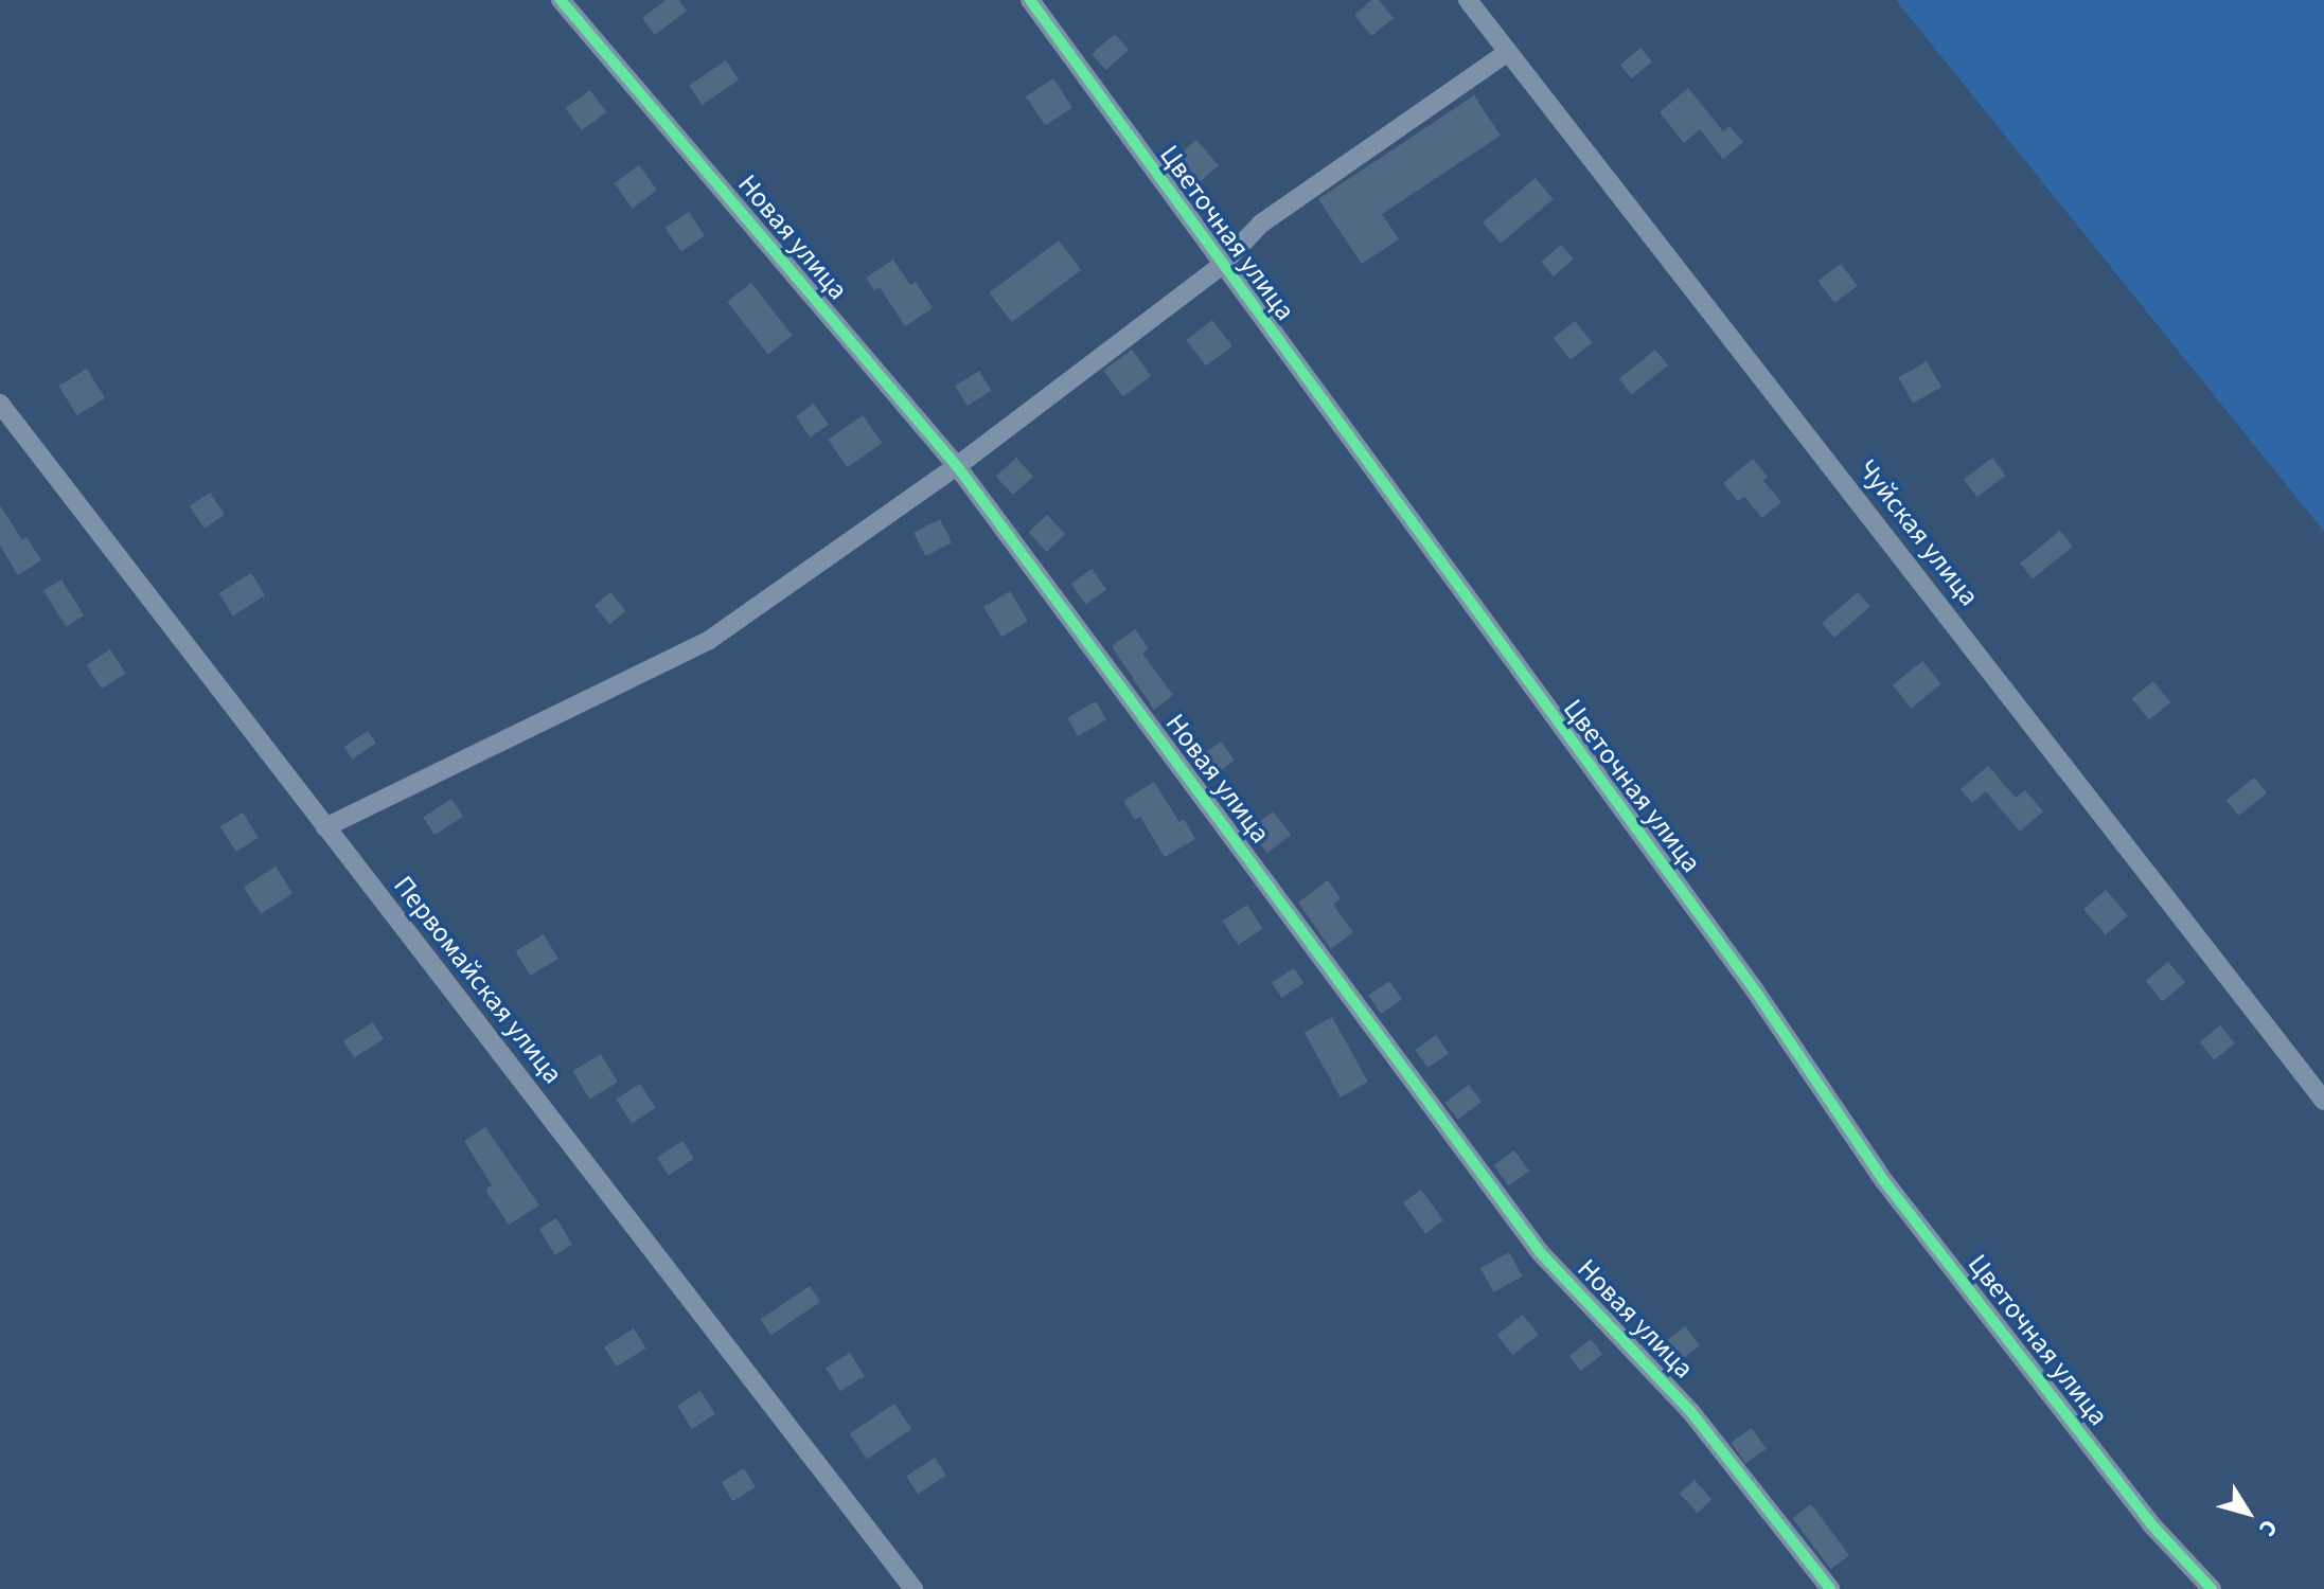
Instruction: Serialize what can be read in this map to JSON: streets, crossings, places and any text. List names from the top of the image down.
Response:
{
  "streets": {
    "street": [
      "Цветочная улица",
      "Новая улица",
      "Чуйская улица",
      "Первомайская улица"
    ]
  },
  "north": "bottom right"
}
